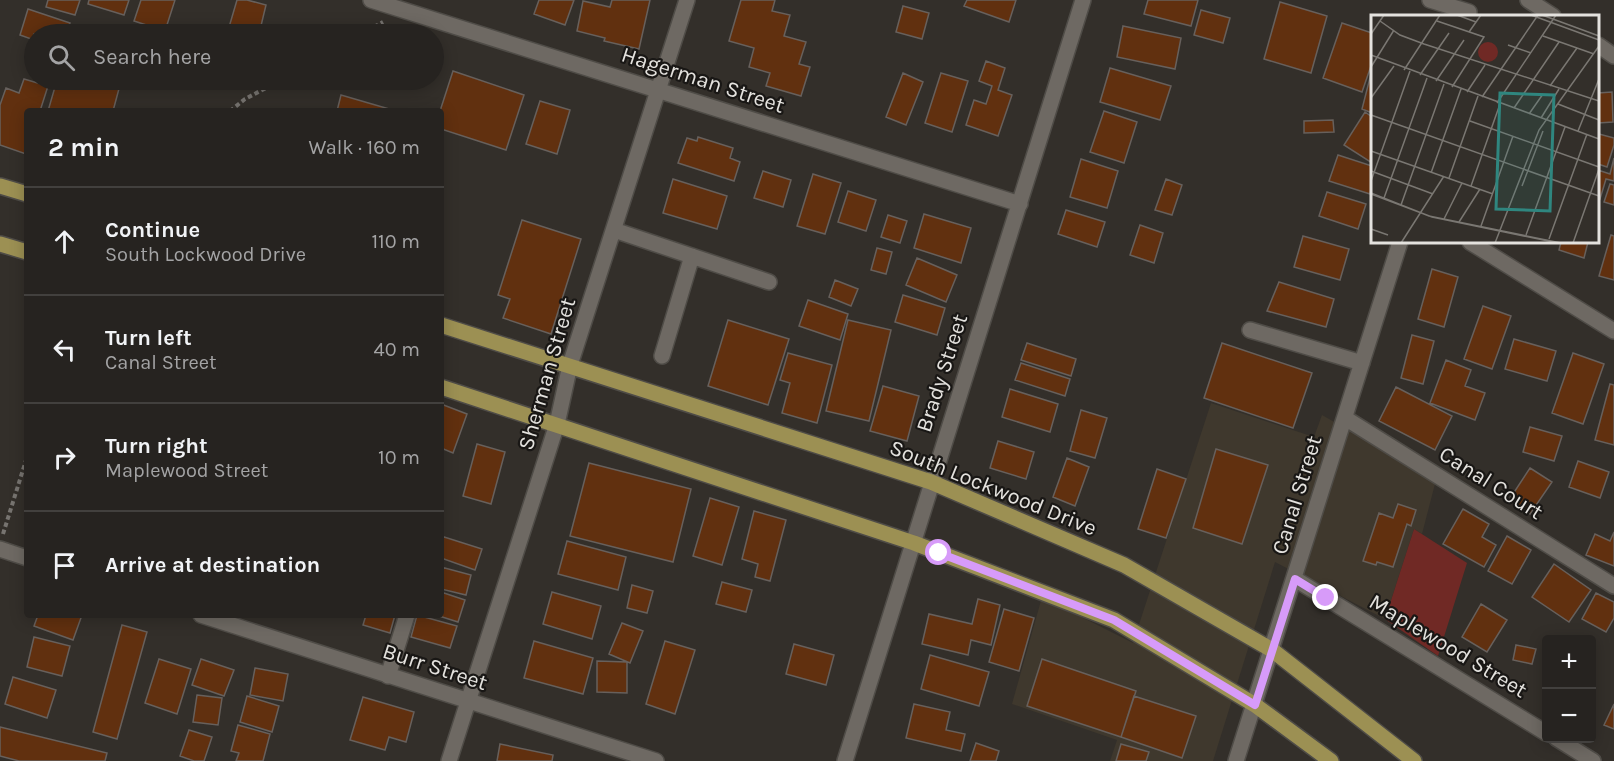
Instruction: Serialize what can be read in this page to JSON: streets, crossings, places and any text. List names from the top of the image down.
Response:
{
  "streets": {
    "main road": ["South Lockwood Drive"],
    "street": [
      "Hagerman Street",
      "Brady Street",
      "Sherman Street",
      "Canal Court",
      "Canal Street",
      "Maplewood Street",
      "Burr Street"
    ]
  },
  "crossings": [
    ["Hagerman Street", "Brady Street"],
    ["Hagerman Street", "Sherman Street"],
    ["Brady Street", "South Lockwood Drive"],
    ["Sherman Street", "South Lockwood Drive"],
    ["Sherman Street", "Burr Street"],
    ["Canal Court", "Canal Street"],
    ["South Lockwood Drive", "Canal Street"],
    ["Canal Street", "Maplewood Street"]
  ],
  "page": {
    "search": "Search here",
    "heading": ["2 min", "Walk · 160 m"],
    "list": [
      ["Continue", "South Lockwood Drive", "110 m"],
      ["Turn left", "Canal Street", "40 m"],
      ["Turn right", "Maplewood Street", "10 m"],
      "Arrive at destination"
    ],
    "map_buttons": ["+", "−"]
  }
}
